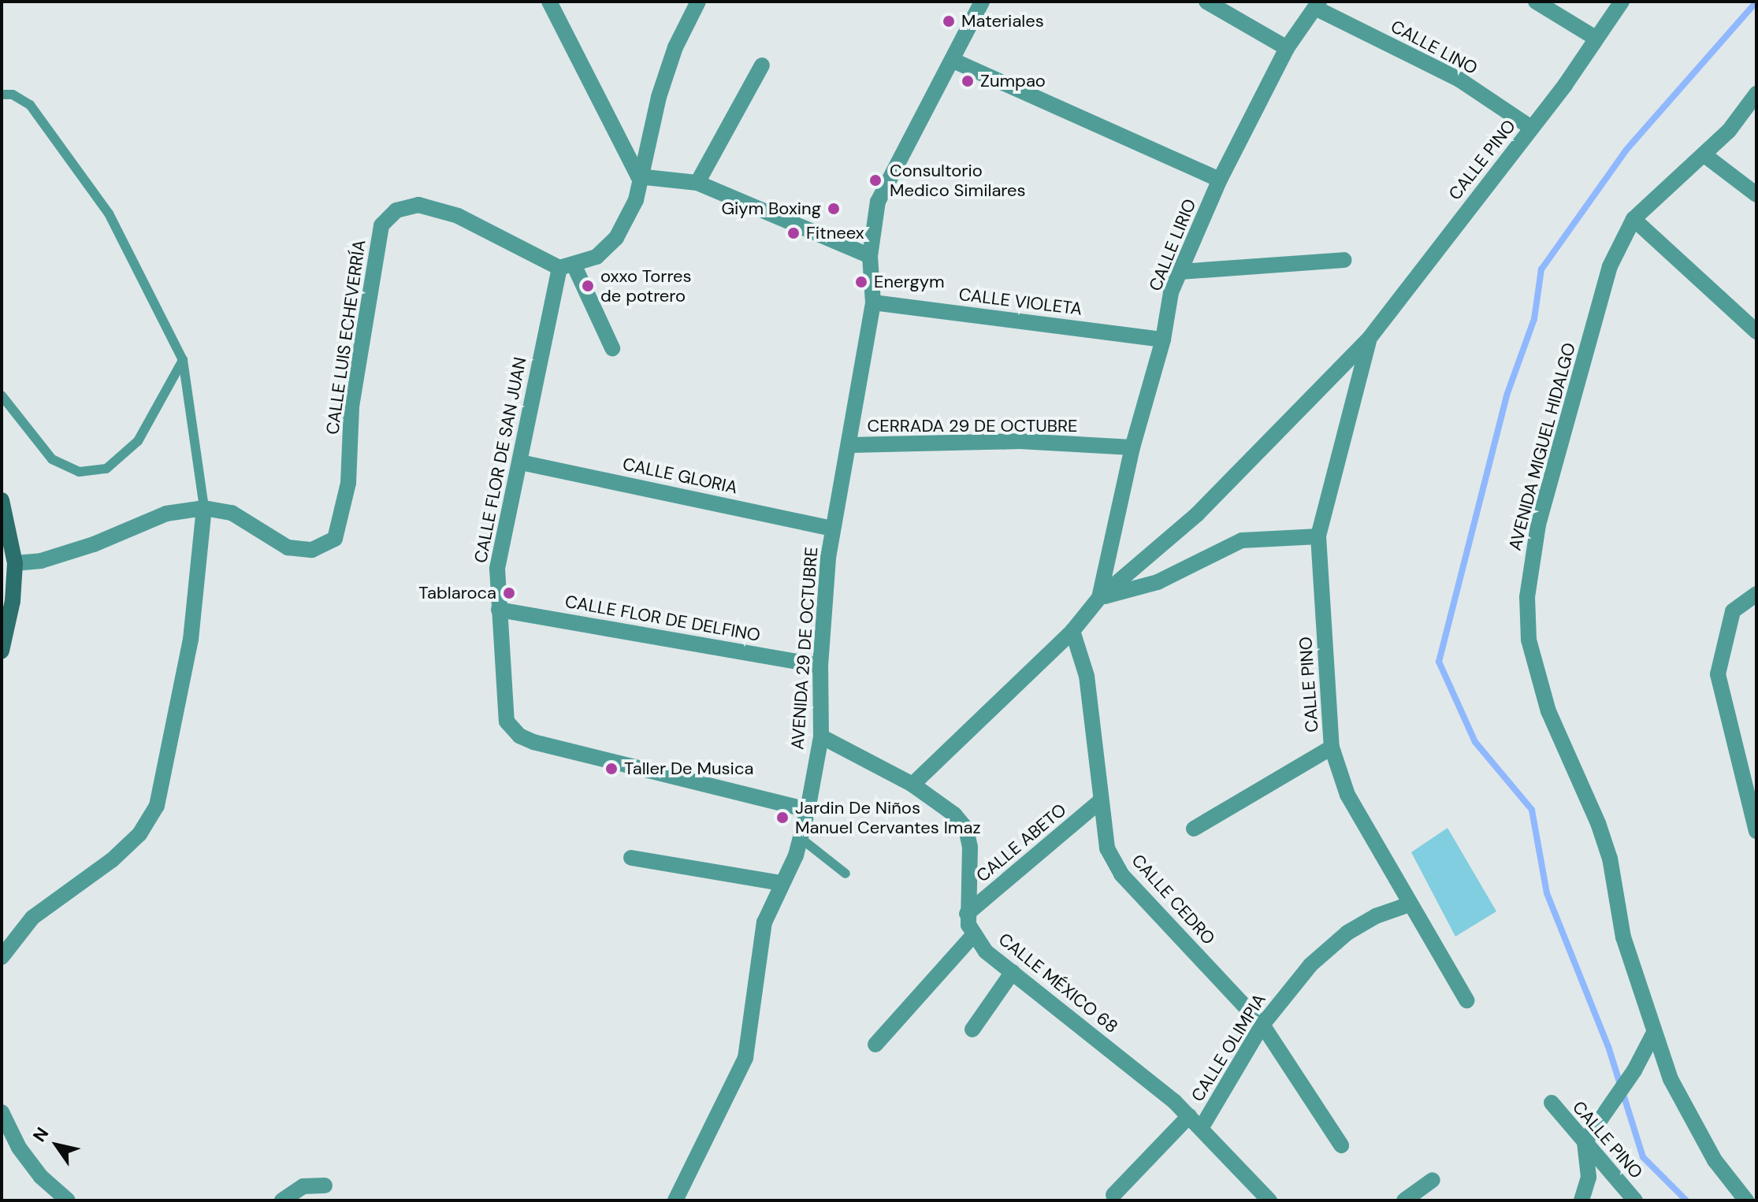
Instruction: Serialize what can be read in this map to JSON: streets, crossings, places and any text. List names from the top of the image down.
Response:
{
  "streets": {
    "street": [
      "CALLE LINO",
      "CALLE PINO",
      "CALLE LIRIO",
      "CALLE VIOLETA",
      "CALLE LUIS ECHEVERRÍA",
      "CERRADA 29 DE OCTUBRE",
      "AVENIDA MIGUEL HIDALGO",
      "CALLE FLOR DE SAN JUAN",
      "CALLE GLORIA",
      "CALLE FLOR DE DELFINO",
      "AVENIDA 29 DE OCTUBRE",
      "CALLE ABETO",
      "CALLE CEDRO",
      "CALLE MÉXICO 68",
      "CALLE OLIMPIA"
    ]
  },
  "crossings": [
    ["CALLE LINO", "CALLE PINO"],
    ["CALLE LINO", "CALLE LIRIO"],
    ["CALLE PINO", "CALLE LIRIO"],
    ["CALLE PINO", "CALLE CEDRO"],
    ["CALLE PINO", "CALLE MÉXICO 68"],
    ["CALLE PINO", "CALLE OLIMPIA"],
    ["CALLE LIRIO", "CALLE VIOLETA"],
    ["CALLE LIRIO", "CERRADA 29 DE OCTUBRE"],
    ["CALLE VIOLETA", "AVENIDA 29 DE OCTUBRE"],
    ["CALLE LUIS ECHEVERRÍA", "CALLE FLOR DE SAN JUAN"],
    ["CERRADA 29 DE OCTUBRE", "AVENIDA 29 DE OCTUBRE"],
    ["CALLE FLOR DE SAN JUAN", "CALLE GLORIA"],
    ["CALLE FLOR DE SAN JUAN", "CALLE FLOR DE DELFINO"],
    ["CALLE FLOR DE SAN JUAN", "AVENIDA 29 DE OCTUBRE"],
    ["CALLE GLORIA", "AVENIDA 29 DE OCTUBRE"],
    ["CALLE FLOR DE DELFINO", "AVENIDA 29 DE OCTUBRE"],
    ["AVENIDA 29 DE OCTUBRE", "CALLE MÉXICO 68"],
    ["CALLE ABETO", "CALLE CEDRO"],
    ["CALLE ABETO", "CALLE MÉXICO 68"],
    ["CALLE CEDRO", "CALLE OLIMPIA"],
    ["CALLE MÉXICO 68", "CALLE OLIMPIA"]
  ],
  "places": [
    "Materiales",
    "Zumpao",
    "Consultorio Medico Similares",
    "Giym Boxing",
    "Fitneex",
    "Energym",
    "oxxo Torres de potrero",
    "Tablaroca",
    "Taller De Musica",
    "Jardin De Niños Manuel Cervantes Imaz"
  ],
  "north": "top left"
}
